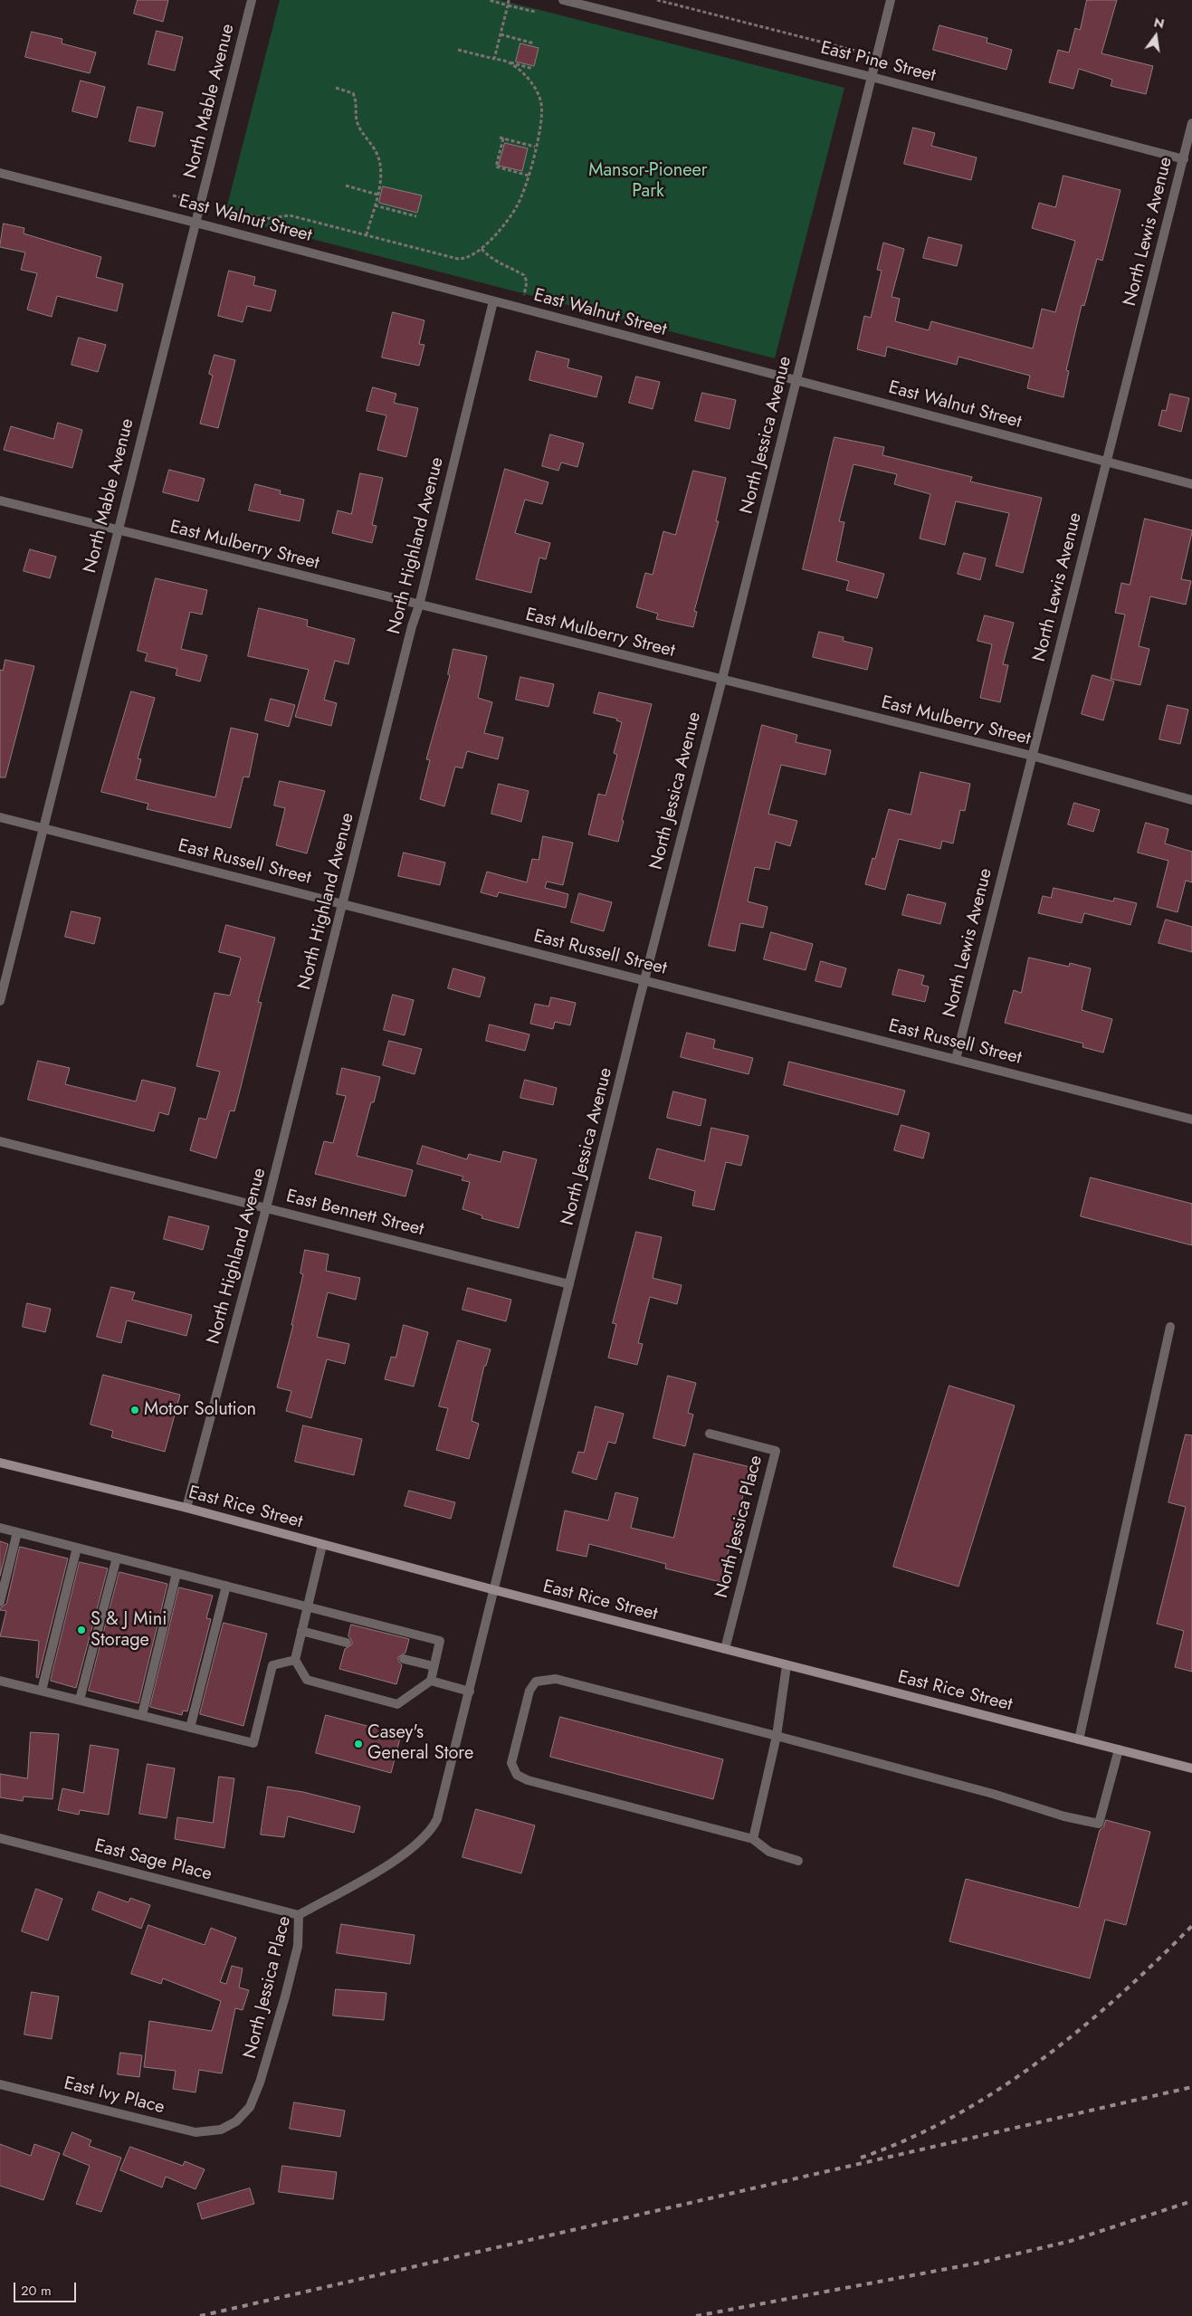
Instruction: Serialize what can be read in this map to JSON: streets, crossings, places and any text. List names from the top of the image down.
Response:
{
  "streets": {
    "main road": ["East Rice Street"],
    "street": [
      "East Pine Street",
      "North Mable Avenue",
      "East Walnut Street",
      "North Lewis Avenue",
      "North Jessica Avenue",
      "East Mulberry Street",
      "North Highland Avenue",
      "East Russell Street",
      "East Bennett Street",
      "North Jessica Place",
      "East Sage Place",
      "East Ivy Place"
    ]
  },
  "crossings": [
    ["East Pine Street", "North Lewis Avenue"],
    ["East Pine Street", "North Jessica Avenue"],
    ["North Mable Avenue", "East Walnut Street"],
    ["North Mable Avenue", "East Mulberry Street"],
    ["North Mable Avenue", "East Russell Street"],
    ["East Walnut Street", "North Lewis Avenue"],
    ["East Walnut Street", "North Jessica Avenue"],
    ["East Walnut Street", "North Highland Avenue"],
    ["North Lewis Avenue", "East Mulberry Street"],
    ["North Lewis Avenue", "East Russell Street"],
    ["North Jessica Avenue", "East Mulberry Street"],
    ["North Jessica Avenue", "East Russell Street"],
    ["North Jessica Avenue", "East Bennett Street"],
    ["North Jessica Avenue", "East Rice Street"],
    ["North Jessica Avenue", "North Jessica Place"],
    ["East Mulberry Street", "North Highland Avenue"],
    ["North Highland Avenue", "East Russell Street"],
    ["North Highland Avenue", "East Bennett Street"],
    ["North Highland Avenue", "East Rice Street"],
    ["East Rice Street", "North Jessica Place"],
    ["North Jessica Place", "East Sage Place"],
    ["North Jessica Place", "East Ivy Place"]
  ],
  "parks": ["Mansor-Pioneer Park"],
  "places": ["Motor Solution", "S & J Mini Storage", "Casey's General Store"],
  "scale_bar": "20 m",
  "north": "top"
}
